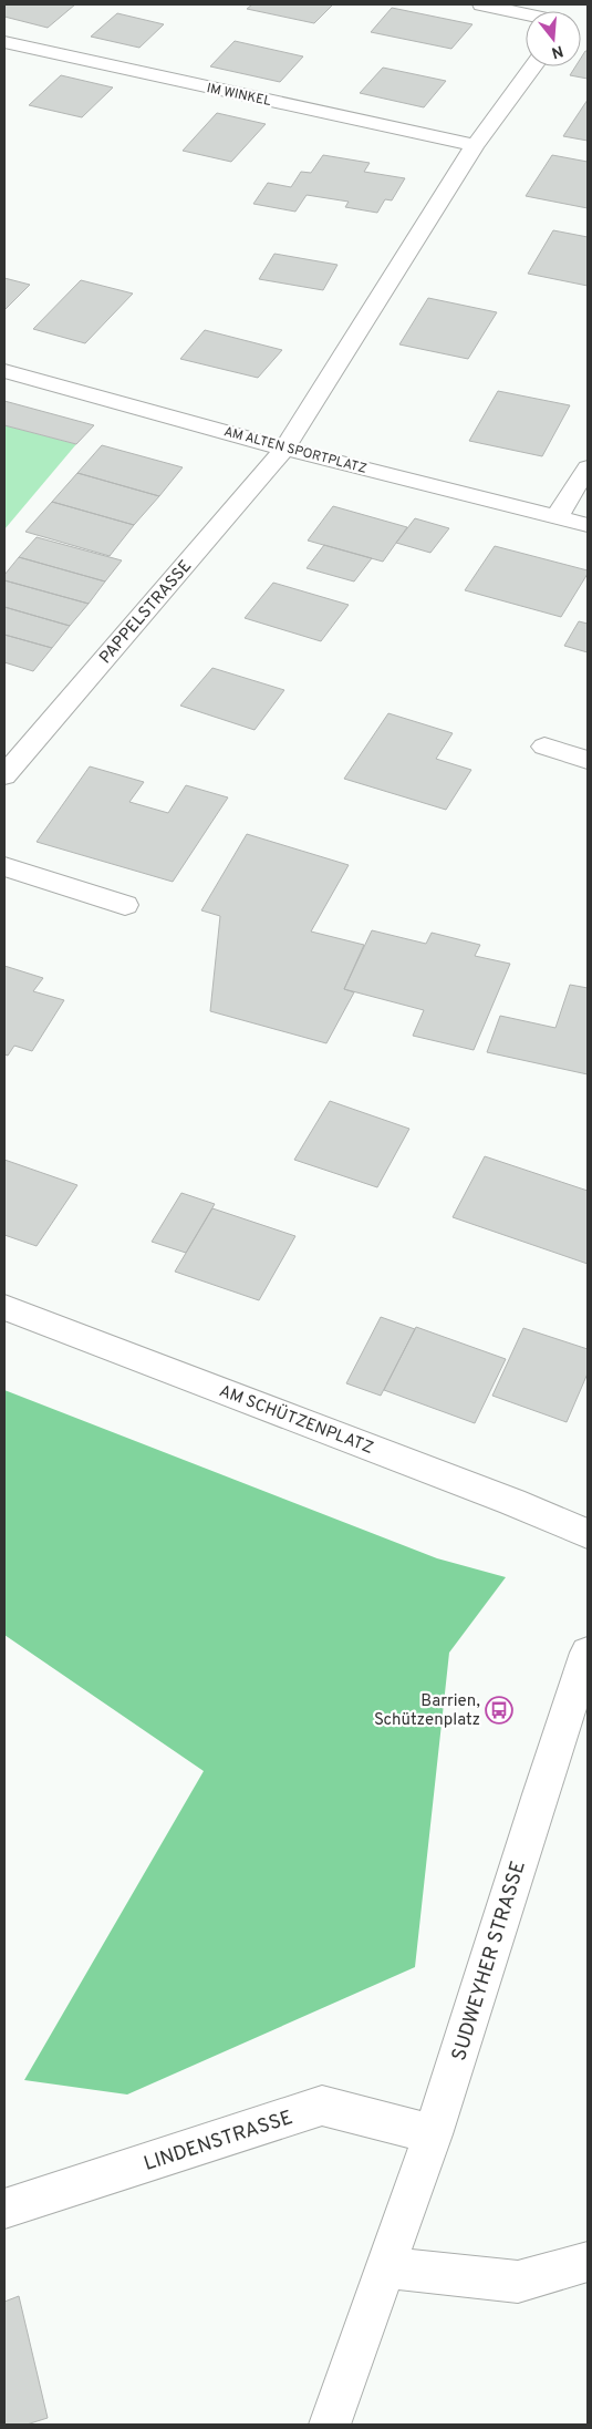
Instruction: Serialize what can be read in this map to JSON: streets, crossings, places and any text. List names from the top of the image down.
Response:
{
  "streets": {
    "street": [
      "IM WINKEL",
      "AM ALTEN SPORTPLATZ",
      "PAPPELSTRASSE",
      "AM SCHÜTZENPLATZ",
      "SUDWEYHER STRASSE",
      "LINDENSTRASSE"
    ]
  },
  "crossings": [
    ["AM ALTEN SPORTPLATZ", "PAPPELSTRASSE"],
    ["SUDWEYHER STRASSE", "LINDENSTRASSE"]
  ],
  "places": {
    "bus stop": ["Barrien, Schützenplatz"]
  },
  "north": "bottom"
}
